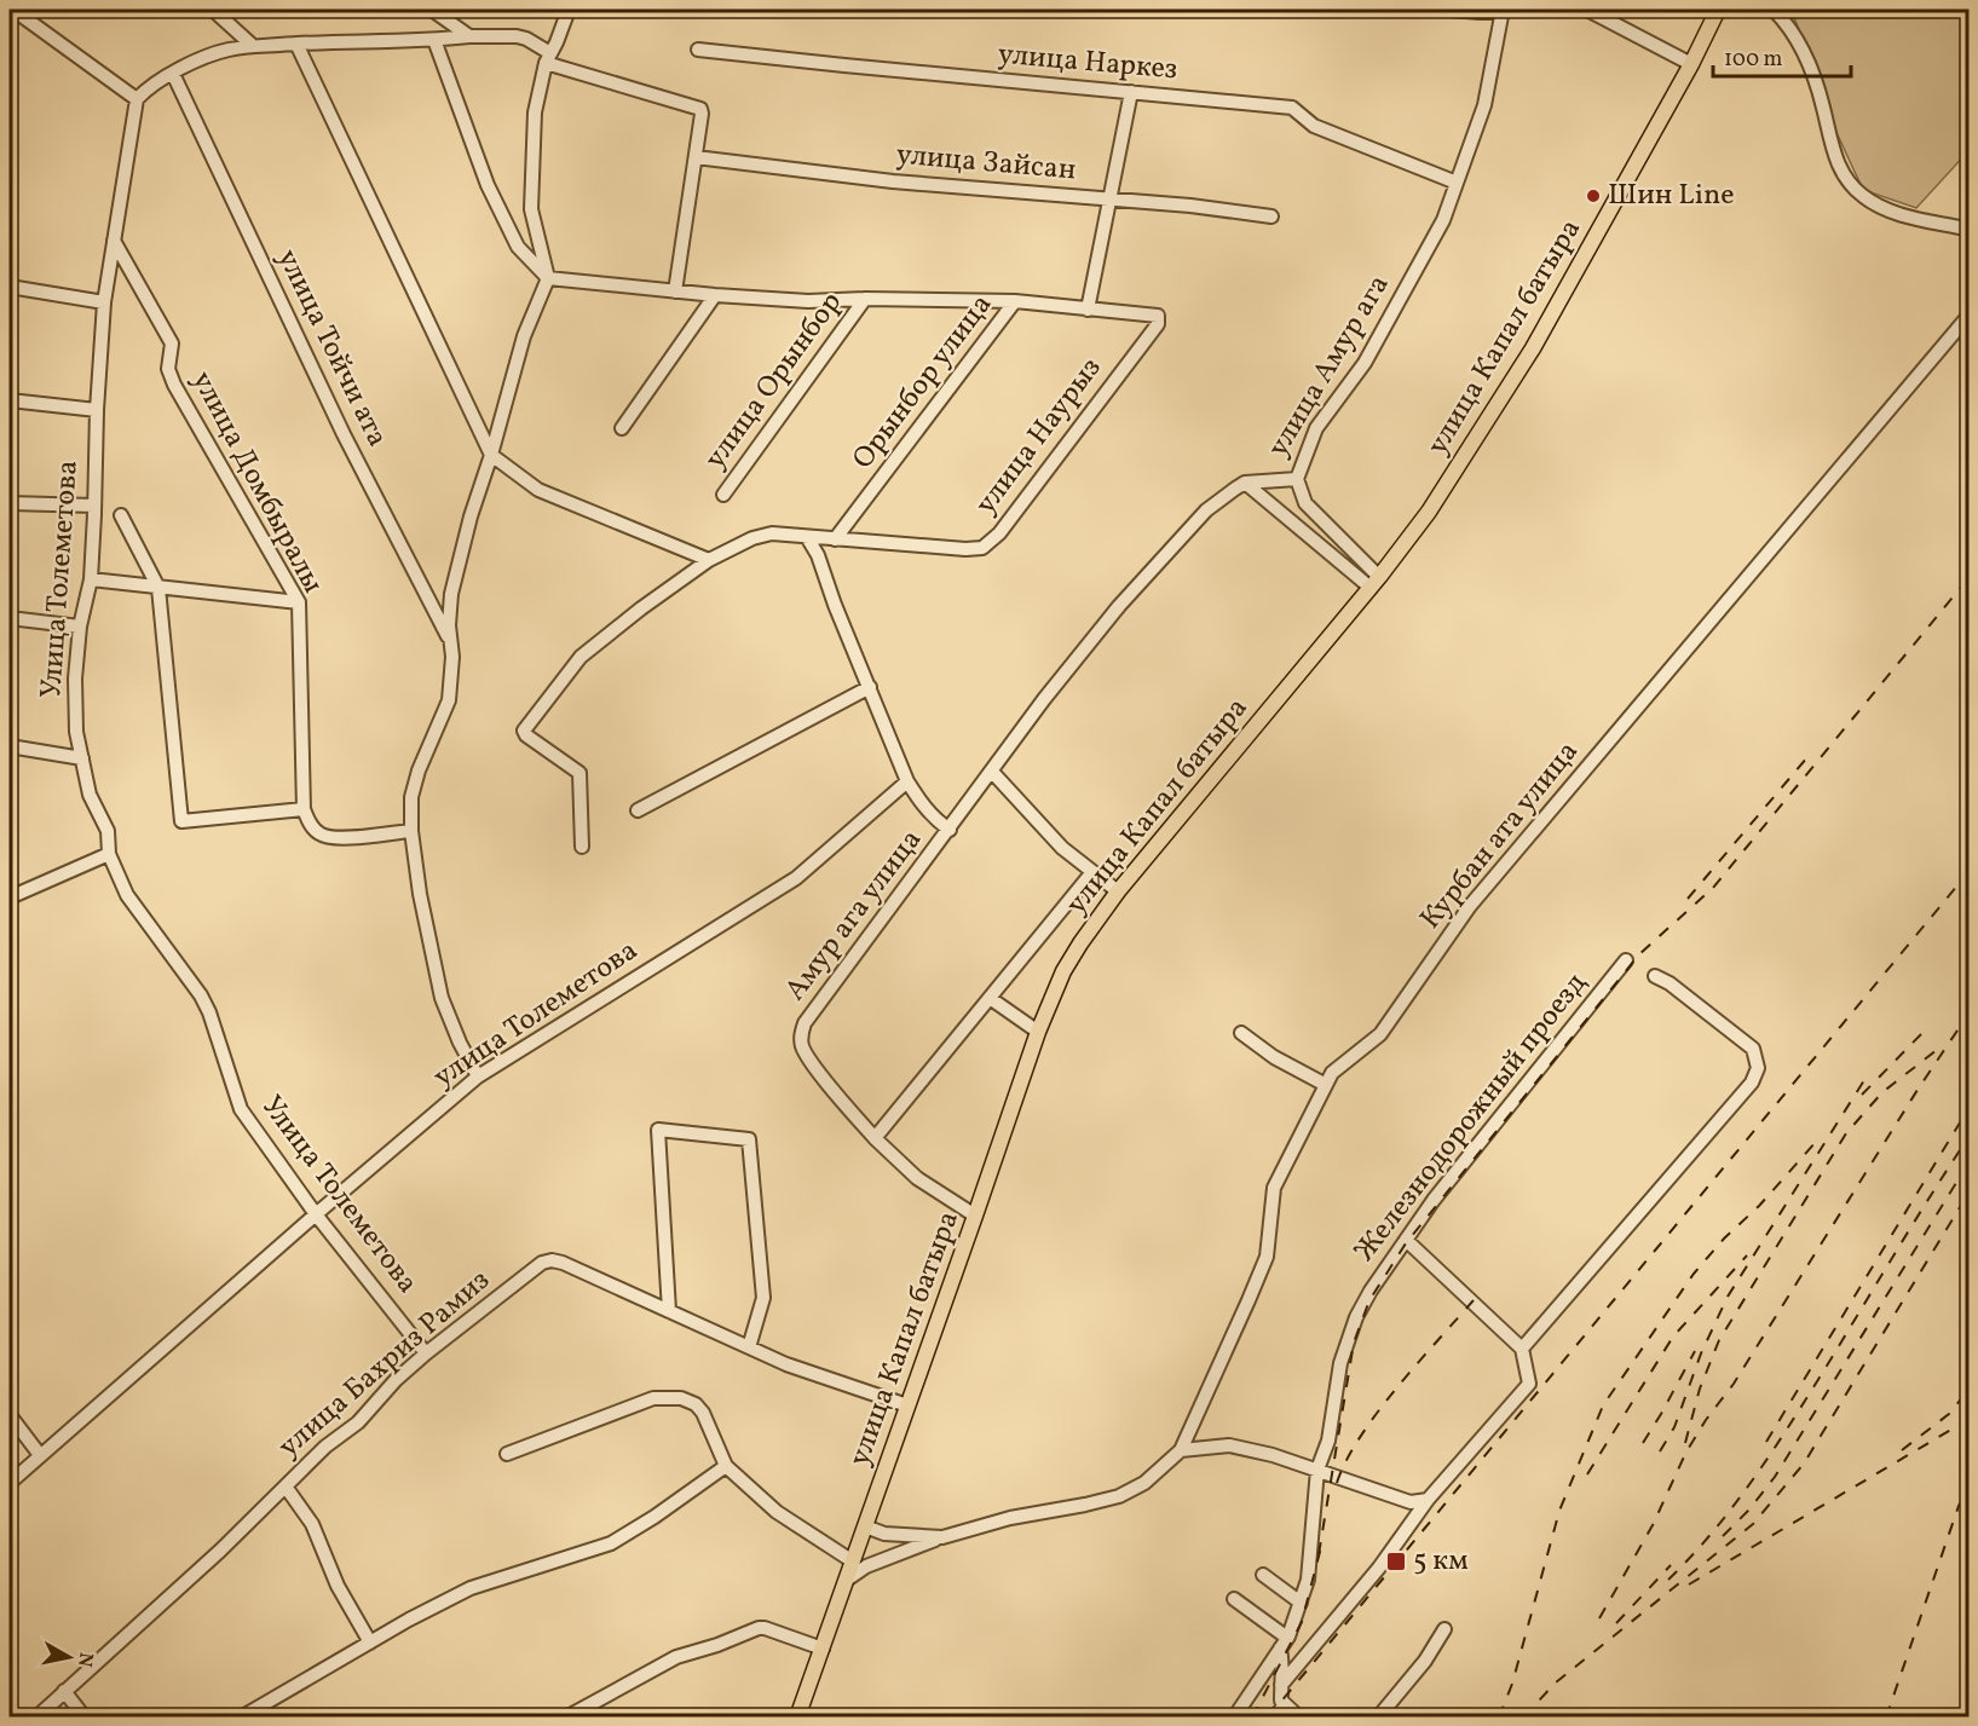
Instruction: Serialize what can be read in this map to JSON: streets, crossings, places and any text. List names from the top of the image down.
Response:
{
  "streets": {
    "main road": ["улица Капал батыра"],
    "street": [
      "улица Наркез",
      "улица Зайсан",
      "улица Тойчи ата",
      "улица Амур ага",
      "улица Орынбор",
      "Орынбор улица",
      "улица Наурыз",
      "улица Домбыралы",
      "Улица Толеметова",
      "Курбан ата улица",
      "Амур ага улица",
      "улица Толеметова",
      "Железнодорожный проезд",
      "улица Бахриз Рамиз"
    ]
  },
  "crossings": [
    ["улица Наркез", "улица Амур ага"],
    ["улица Капал батыра", "улица Бахриз Рамиз"],
    ["улица Амур ага", "Амур ага улица"],
    ["улица Орынбор", "Орынбор улица"],
    ["Орынбор улица", "улица Наурыз"],
    ["улица Домбыралы", "Улица Толеметова"],
    ["Улица Толеметова", "улица Толеметова"],
    ["Улица Толеметова", "улица Бахриз Рамиз"]
  ],
  "places": {
    "other": ["Шин Line"],
    "transit": ["5 км"]
  },
  "scale_bar": "100 m",
  "north": "right"
}
